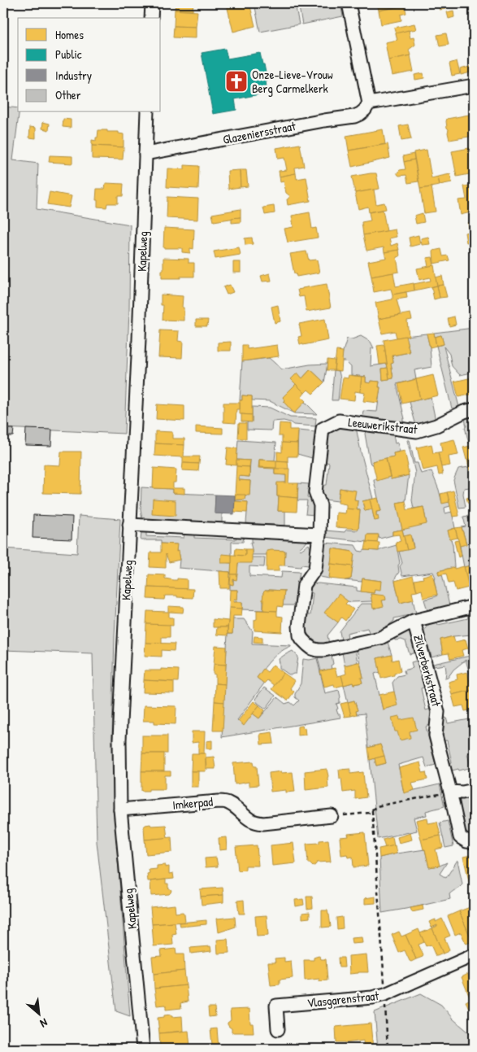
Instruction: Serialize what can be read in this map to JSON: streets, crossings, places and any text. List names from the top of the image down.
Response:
{
  "streets": {
    "street": [
      "Glazeniersstraat",
      "Kapelweg",
      "Leeuwerikstraat",
      "Zilverberkstraat",
      "Imkerpad",
      "Vlasgarenstraat"
    ]
  },
  "crossings": [
    ["Glazeniersstraat", "Kapelweg"],
    ["Kapelweg", "Imkerpad"],
    ["Leeuwerikstraat", "Zilverberkstraat"]
  ],
  "places": {
    "church": ["Onze-Lieve-Vrouw Berg Carmelkerk"]
  },
  "legend": [
    "Homes",
    "Public",
    "Industry",
    "Other"
  ],
  "north": "bottom right"
}
